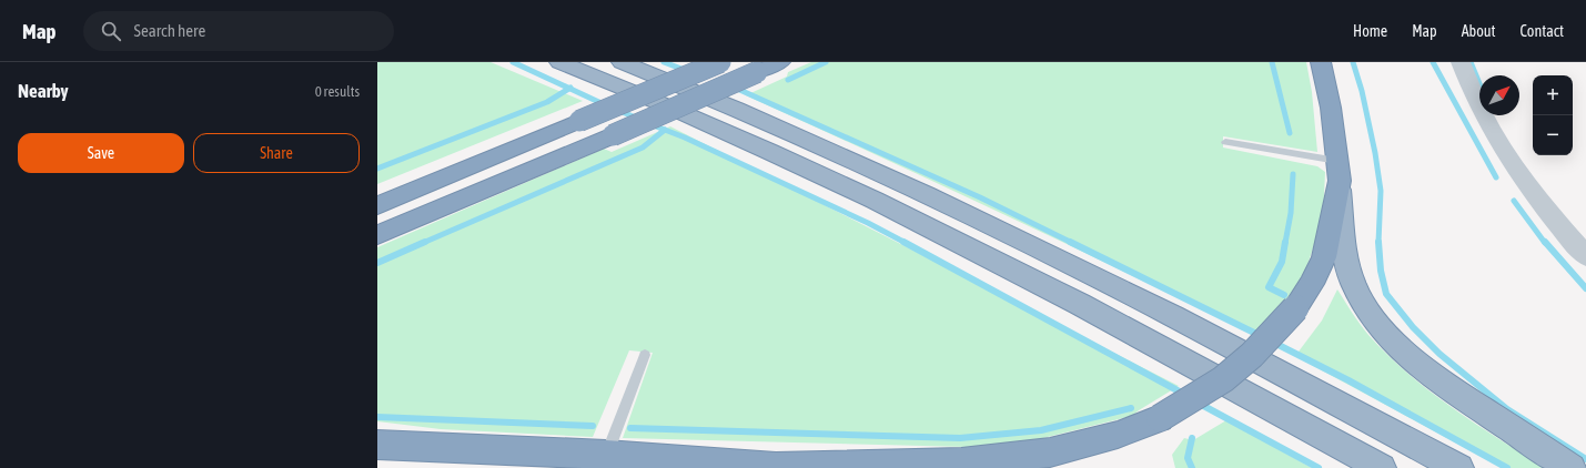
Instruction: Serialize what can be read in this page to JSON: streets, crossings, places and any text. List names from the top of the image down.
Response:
{
  "north": "top right",
  "page": {
    "header": "Map",
    "search": "Search here",
    "nav": [
      "Home",
      "Map",
      "About",
      "Contact"
    ],
    "heading": ["Nearby", "0 results"],
    "map_buttons": ["+", "−"],
    "buttons": ["Save", "Share"]
  }
}
